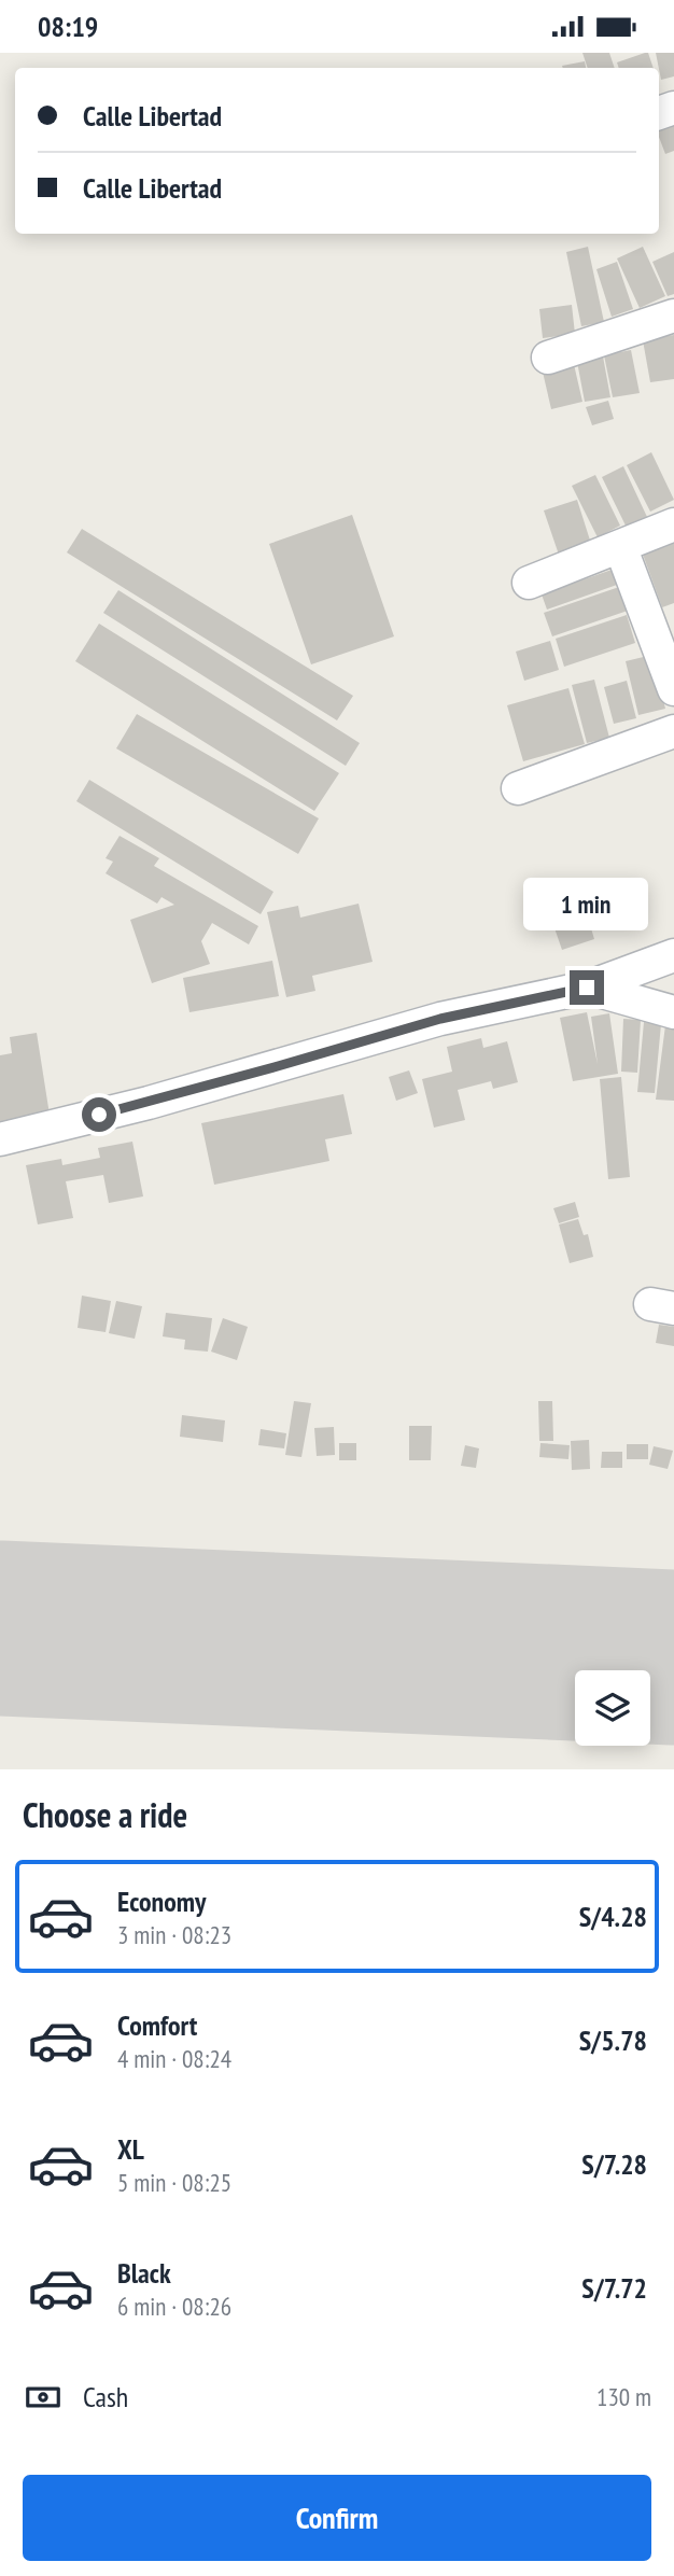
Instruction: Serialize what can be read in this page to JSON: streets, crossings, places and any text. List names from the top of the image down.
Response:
{
  "page": {
    "status": "08:19",
    "banner": ["Calle Libertad", "Calle Libertad"],
    "bubble": "1 min",
    "heading": "Choose a ride",
    "list": [
      {
        "name": "Economy",
        "note": "3 min · 08:23",
        "value": "S/4.28"
      },
      {
        "name": "Comfort",
        "note": "4 min · 08:24",
        "value": "S/5.78"
      },
      {
        "name": "XL",
        "note": "5 min · 08:25",
        "value": "S/7.28"
      },
      {
        "name": "Black",
        "note": "6 min · 08:26",
        "value": "S/7.72"
      }
    ],
    "pay": ["Cash", "130 m"],
    "buttons": "Confirm"
  }
}
